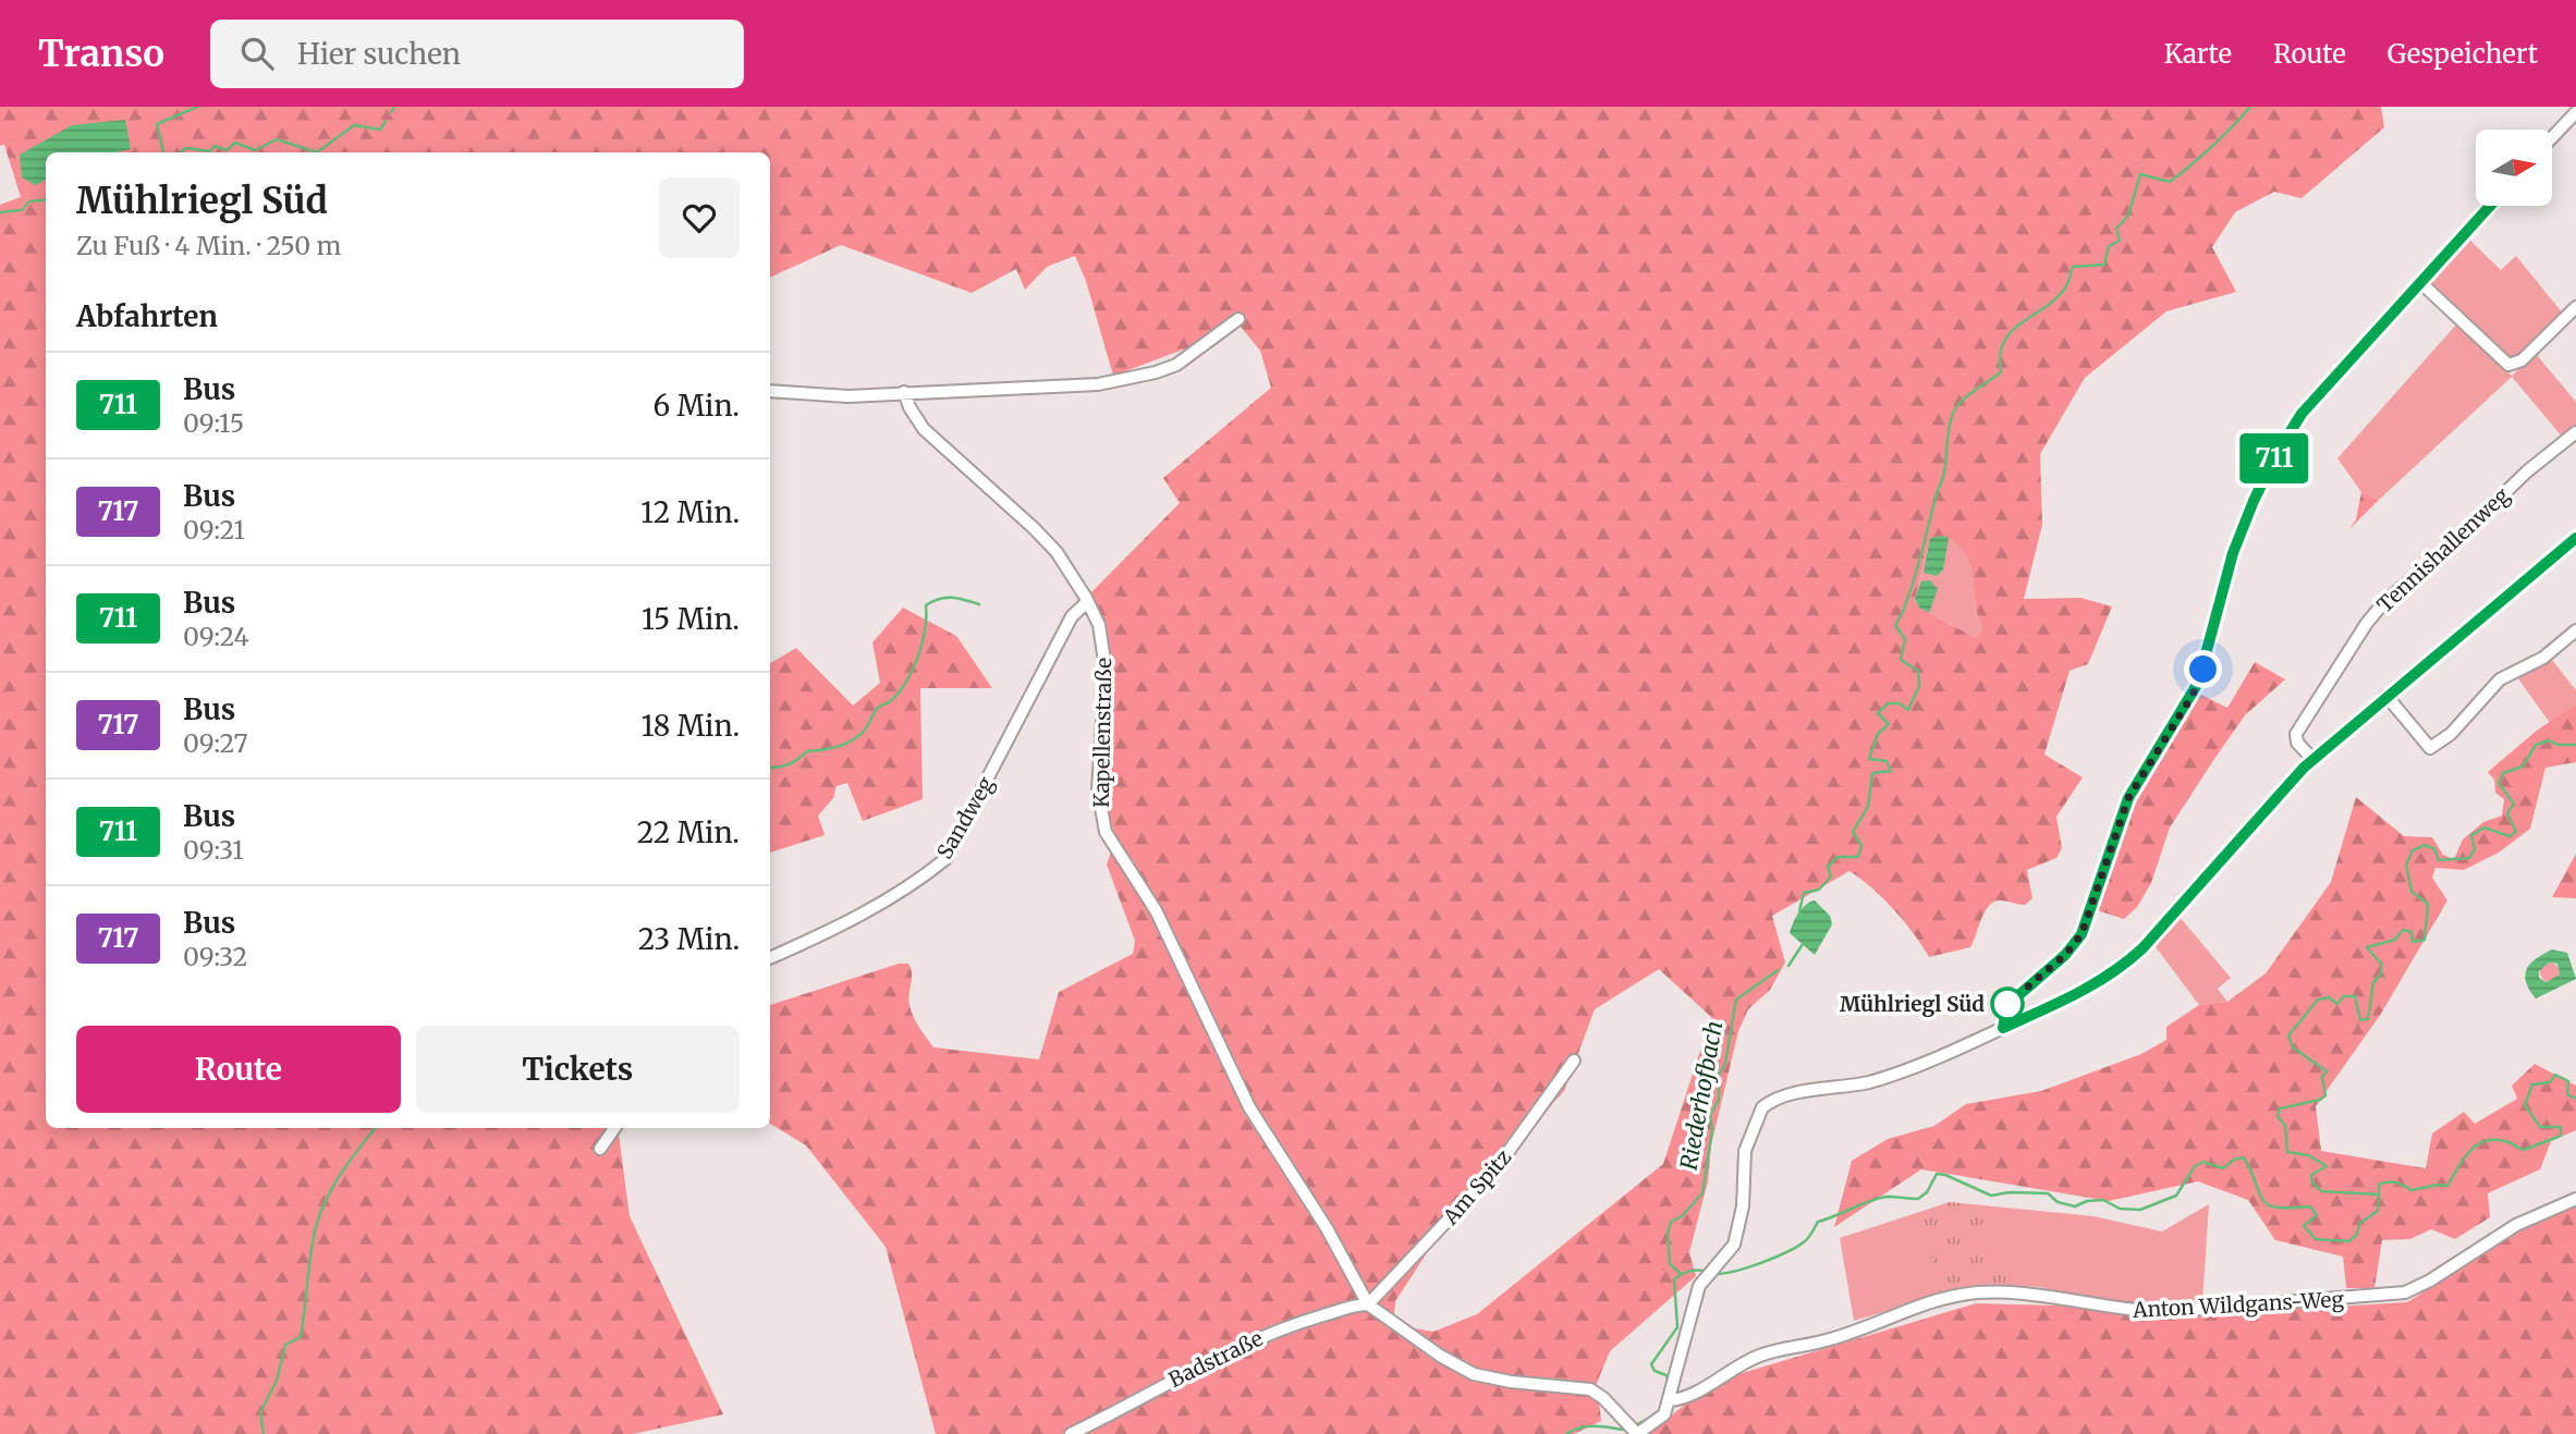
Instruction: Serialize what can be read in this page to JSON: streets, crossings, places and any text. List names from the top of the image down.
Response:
{
  "streets": {
    "street": [
      "Tennishallenweg",
      "Kapellenstraße",
      "Sandweg",
      "Am Spitz",
      "Anton Wildgans-Weg",
      "Badstraße"
    ]
  },
  "crossings": [
    ["Kapellenstraße", "Sandweg"],
    ["Kapellenstraße", "Am Spitz"],
    ["Kapellenstraße", "Badstraße"],
    ["Am Spitz", "Badstraße"]
  ],
  "water": ["Riederhofbach"],
  "places": ["Mühlriegl Süd"],
  "lines": ["bus line 711"],
  "north": "right",
  "page": {
    "header": "Transo",
    "search": "Hier suchen",
    "nav": ["Karte", "Route", "Gespeichert"],
    "on_map": "711",
    "heading": [
      ["Mühlriegl Süd", "Zu Fuß · 4 Min. · 250 m"],
      "Abfahrten"
    ],
    "list": [
      {
        "mark": "711",
        "name": "Bus",
        "note": "09:15",
        "value": "6 Min."
      },
      {
        "mark": "717",
        "name": "Bus",
        "note": "09:21",
        "value": "12 Min."
      },
      {
        "mark": "711",
        "name": "Bus",
        "note": "09:24",
        "value": "15 Min."
      },
      {
        "mark": "717",
        "name": "Bus",
        "note": "09:27",
        "value": "18 Min."
      },
      {
        "mark": "711",
        "name": "Bus",
        "note": "09:31",
        "value": "22 Min."
      },
      {
        "mark": "717",
        "name": "Bus",
        "note": "09:32",
        "value": "23 Min."
      }
    ],
    "buttons": ["Route", "Tickets"]
  }
}
